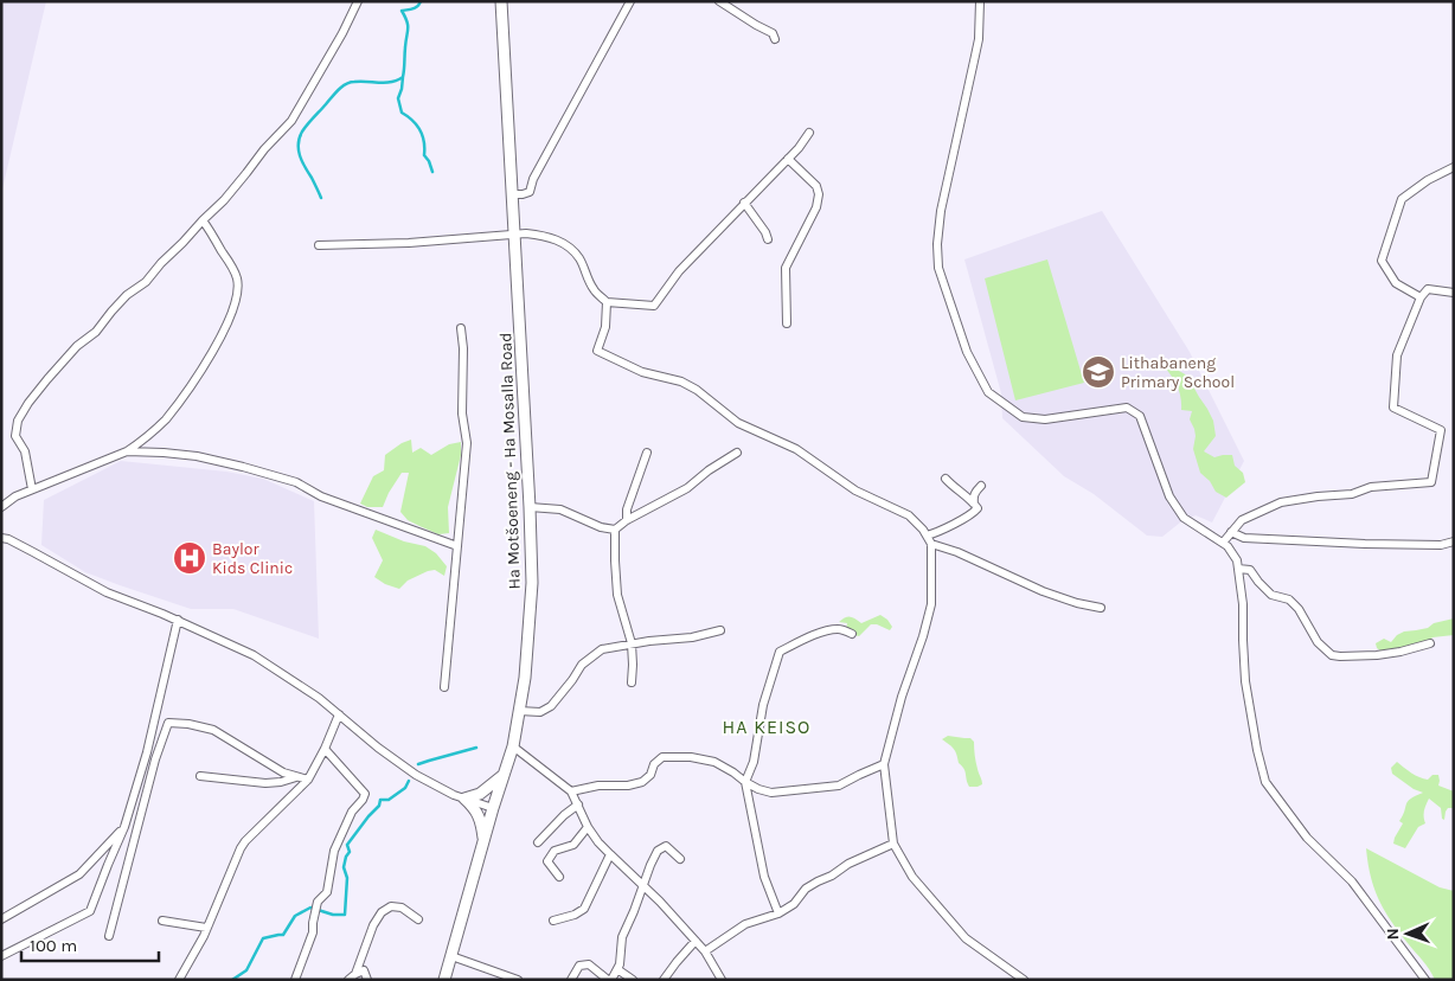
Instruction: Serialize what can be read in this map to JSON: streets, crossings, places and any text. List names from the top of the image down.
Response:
{
  "streets": {
    "main road": ["Ha Motšoeneng - Ha Mosalla Road"]
  },
  "districts": ["HA KEISO"],
  "places": {
    "school or university": ["Lithabaneng Primary School"],
    "hospital": ["Baylor Kids Clinic"]
  },
  "scale_bar": "100 m",
  "north": "left"
}
